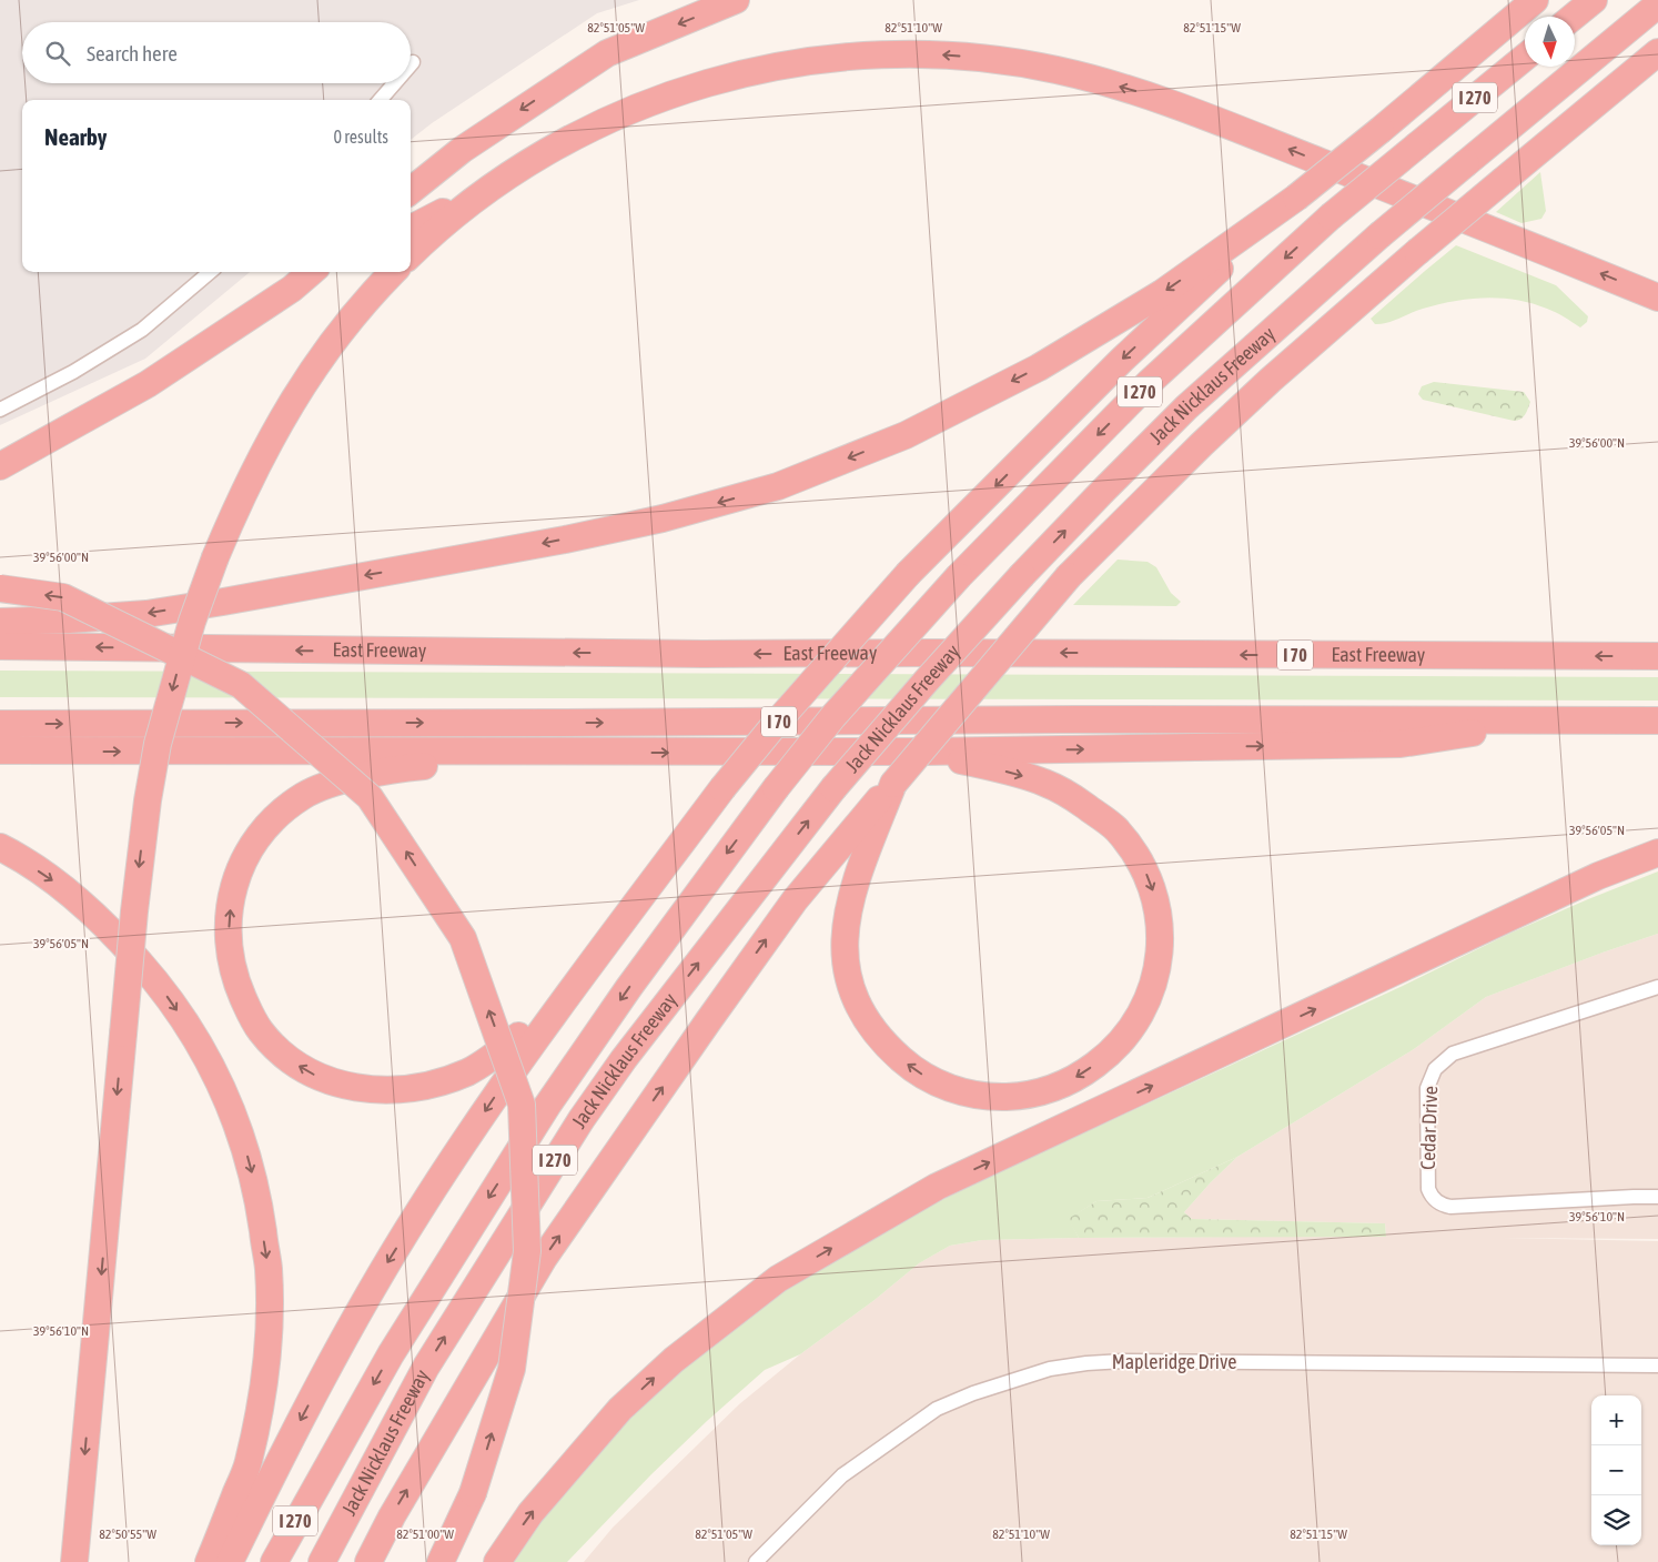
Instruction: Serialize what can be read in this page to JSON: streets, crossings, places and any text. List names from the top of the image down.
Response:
{
  "streets": {
    "highway": [
      "I 270",
      "Jack Nicklaus Freeway",
      "East Freeway",
      "I 70"
    ],
    "street": ["Cedar Drive", "Mapleridge Drive"]
  },
  "north": "bottom",
  "page": {
    "search": "Search here",
    "heading": ["Nearby", "0 results"],
    "map_buttons": ["+", "−"]
  },
  "coordinates": [
    "82°51'05\"W",
    "82°51'10\"W",
    "82°51'15\"W",
    "39°56'00\"N",
    "39°56'05\"N",
    "39°56'10\"N",
    "82°50'55\"W",
    "82°51'00\"W"
  ]
}
